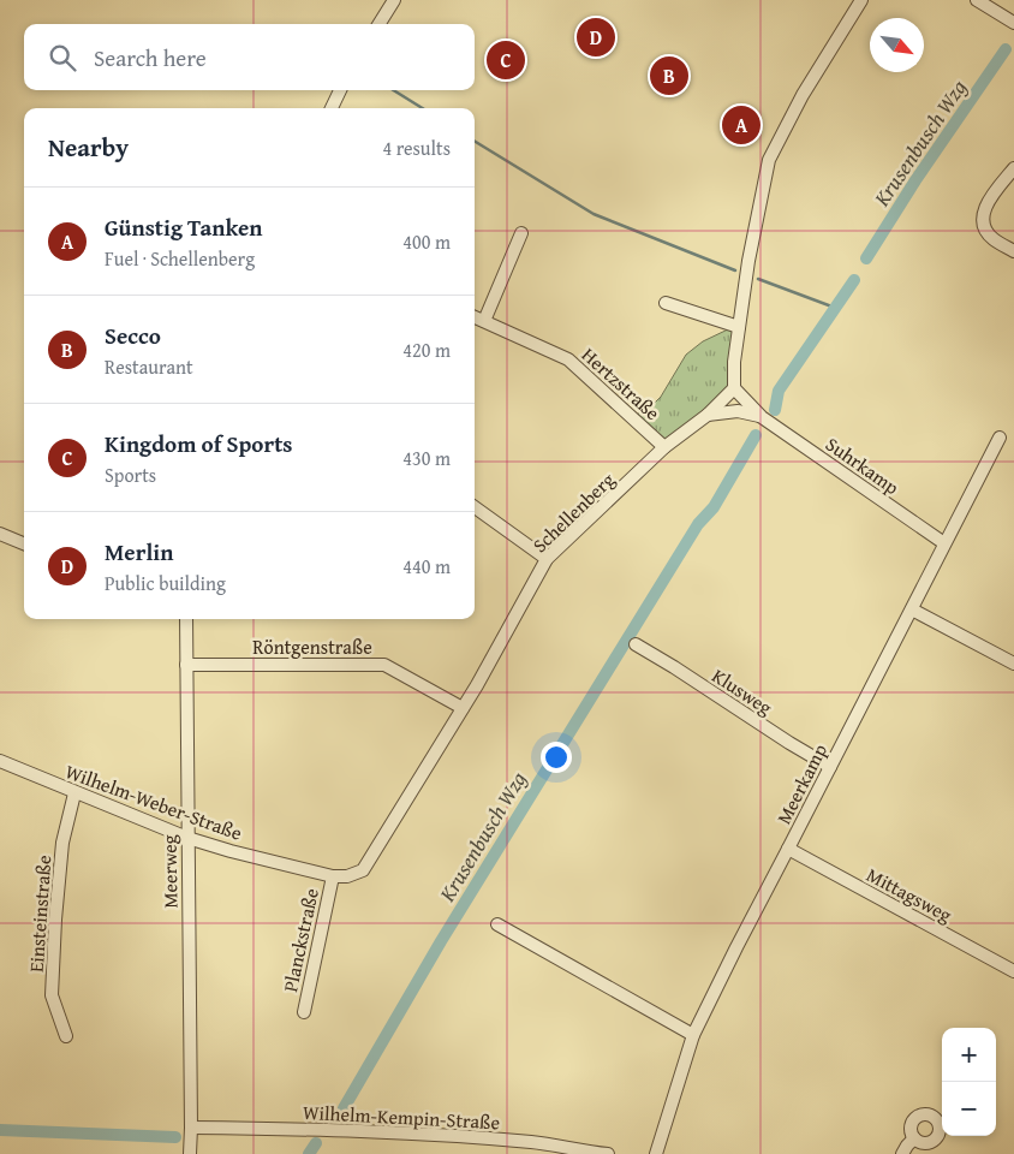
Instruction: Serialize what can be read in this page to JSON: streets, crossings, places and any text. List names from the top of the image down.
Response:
{
  "streets": {
    "street": [
      "Hertzstraße",
      "Suhrkamp",
      "Schellenberg",
      "Röntgenstraße",
      "Klusweg",
      "Meerkamp",
      "Wilhelm-Weber-Straße",
      "Meerweg",
      "Mittagsweg",
      "Einsteinstraße",
      "Planckstraße",
      "Wilhelm-Kempin-Straße"
    ]
  },
  "crossings": [
    ["Hertzstraße", "Schellenberg"],
    ["Suhrkamp", "Schellenberg"],
    ["Suhrkamp", "Meerkamp"],
    ["Schellenberg", "Röntgenstraße"],
    ["Schellenberg", "Wilhelm-Weber-Straße"],
    ["Schellenberg", "Planckstraße"],
    ["Röntgenstraße", "Meerweg"],
    ["Klusweg", "Meerkamp"],
    ["Meerkamp", "Mittagsweg"],
    ["Wilhelm-Weber-Straße", "Meerweg"],
    ["Wilhelm-Weber-Straße", "Einsteinstraße"],
    ["Wilhelm-Weber-Straße", "Planckstraße"],
    ["Meerweg", "Wilhelm-Kempin-Straße"]
  ],
  "water": ["Krusenbusch Wzg"],
  "north": "bottom right",
  "page": {
    "pins": [
      "D",
      "C",
      "B",
      "A"
    ],
    "search": "Search here",
    "heading": ["Nearby", "4 results"],
    "list": [
      {
        "mark": "A",
        "name": "Günstig Tanken",
        "note": "Fuel · Schellenberg",
        "value": "400 m"
      },
      {
        "mark": "B",
        "name": "Secco",
        "note": "Restaurant",
        "value": "420 m"
      },
      {
        "mark": "C",
        "name": "Kingdom of Sports",
        "note": "Sports",
        "value": "430 m"
      },
      {
        "mark": "D",
        "name": "Merlin",
        "note": "Public building",
        "value": "440 m"
      }
    ],
    "map_buttons": ["+", "−"]
  }
}
